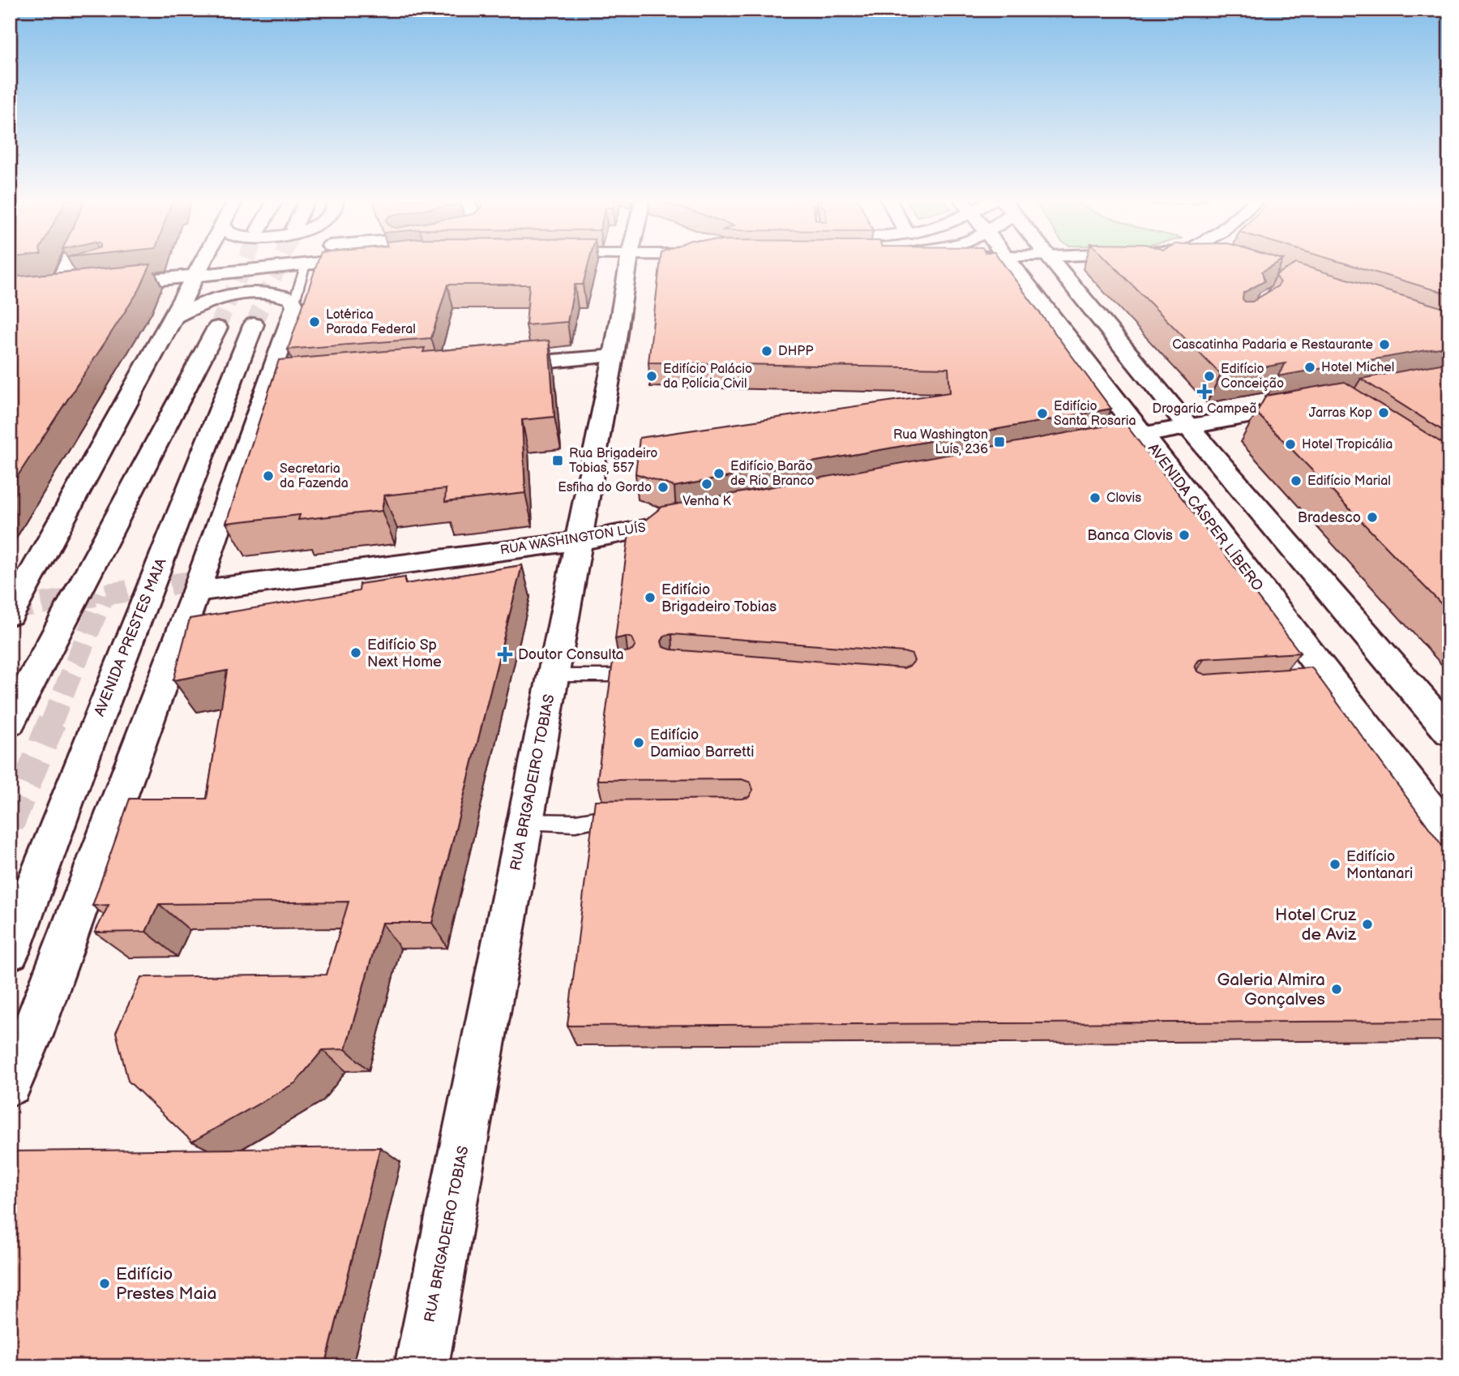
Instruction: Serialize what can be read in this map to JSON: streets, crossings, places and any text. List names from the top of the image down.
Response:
{
  "streets": {
    "main road": [
      "AVENIDA CÁSPER LÍBERO",
      "RUA WASHINGTON LUÍS",
      "AVENIDA PRESTES MAIA",
      "RUA BRIGADEIRO TOBIAS"
    ]
  },
  "crossings": [
    ["RUA WASHINGTON LUÍS", "RUA BRIGADEIRO TOBIAS"]
  ],
  "places": {
    "other": [
      "Lotérica Parada Federal",
      "Cascatinha Padaria e Restaurante",
      "DHPP",
      "Hotel Michel",
      "Edifício Palácio da Polícia Civil",
      "Edifício Conceição",
      "Jarras Kop",
      "Edifício Santa Rosaria",
      "Hotel Tropicália",
      "Edifício Barão de Rio Branco",
      "Secretaria da Fazenda",
      "Edifício Marial",
      "Venha K",
      "Esfiha do Gordo",
      "Clovis",
      "Bradesco",
      "Banca Clovis",
      "Edifício Brigadeiro Tobias",
      "Edifício Sp Next Home",
      "Edifício Damiao Barretti",
      "Edifício Montanari",
      "Hotel Cruz de Aviz",
      "Galeria Almira Gonçalves",
      "Edifício Prestes Maia"
    ],
    "health": ["Drogaria Campeã", "Doutor Consulta"],
    "transit": ["Rua Washington Luís, 236", "Rua Brigadeiro Tobias, 557"]
  }
}
